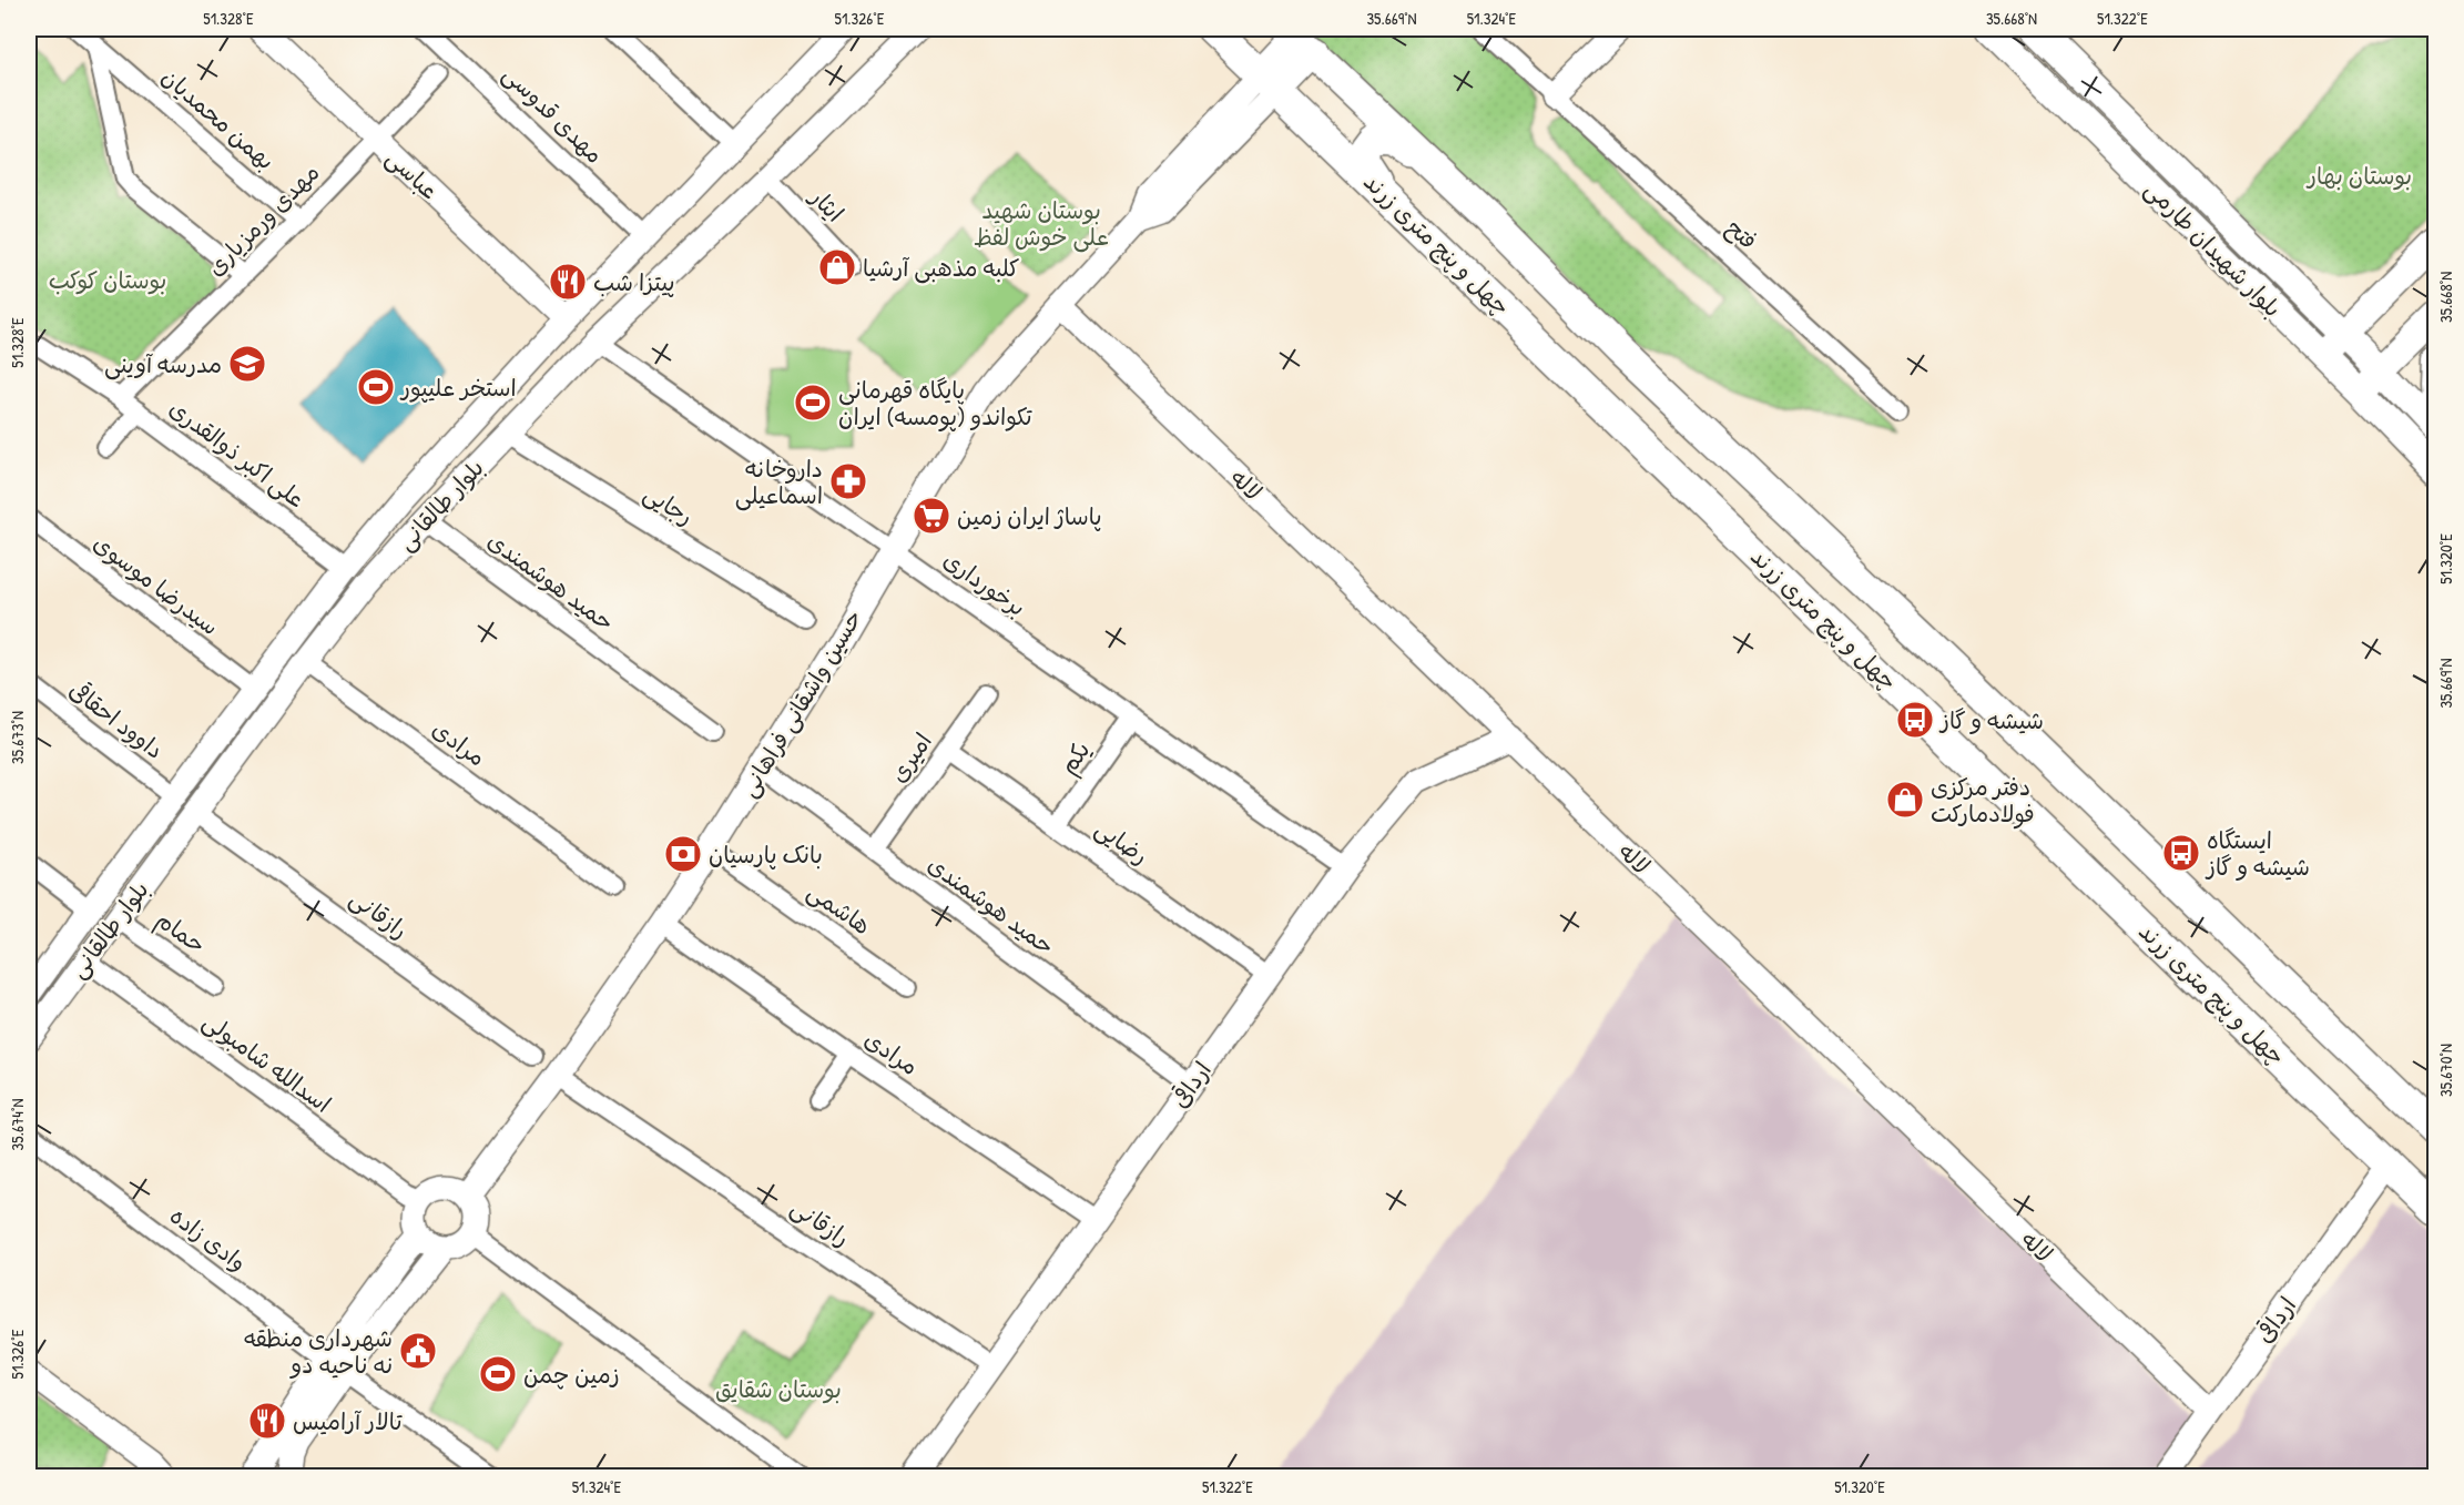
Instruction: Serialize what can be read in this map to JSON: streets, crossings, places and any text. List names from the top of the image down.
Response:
{
  "streets": {
    "main road": ["چهل و پنج متری زرند", "بلوار شهیدان طارمی"],
    "street": [
      "مهدی قدوسی",
      "بهمن محمدیان",
      "عباسی",
      "ایثار",
      "مهدی ورمزیاری",
      "فتح",
      "علی اکبر ذوالقدری",
      "لاله",
      "بلوار طالقانی",
      "رجایی",
      "حمید هوشمندی",
      "برخورداری",
      "سیدرضا موسوی",
      "حسین واشقانی فراهانی",
      "داوود احقاقی",
      "مرادی",
      "امیری",
      "یکم",
      "رضایی",
      "هاشمی",
      "رازقانی",
      "حمام",
      "اسدالله شامبولی",
      "ارداقی",
      "وادی زاده"
    ]
  },
  "crossings": [
    ["مهدی قدوسی", "بلوار طالقانی"],
    ["بهمن محمدیان", "مهدی ورمزیاری"],
    ["عباسی", "مهدی ورمزیاری"],
    ["عباسی", "بلوار طالقانی"],
    ["ایثار", "بلوار طالقانی"],
    ["مهدی ورمزیاری", "علی اکبر ذوالقدری"],
    ["چهل و پنج متری زرند", "حسین واشقانی فراهانی"],
    ["چهل و پنج متری زرند", "ارداقی"],
    ["علی اکبر ذوالقدری", "بلوار طالقانی"],
    ["لاله", "حسین واشقانی فراهانی"],
    ["لاله", "ارداقی"],
    ["بلوار طالقانی", "رجایی"],
    ["بلوار طالقانی", "حمید هوشمندی"],
    ["بلوار طالقانی", "برخورداری"],
    ["بلوار طالقانی", "سیدرضا موسوی"],
    ["بلوار طالقانی", "داوود احقاقی"],
    ["بلوار طالقانی", "مرادی"],
    ["بلوار طالقانی", "رازقانی"],
    ["بلوار طالقانی", "حمام"],
    ["بلوار طالقانی", "اسدالله شامبولی"],
    ["حمید هوشمندی", "حسین واشقانی فراهانی"],
    ["حمید هوشمندی", "امیری"],
    ["حمید هوشمندی", "ارداقی"],
    ["برخورداری", "حسین واشقانی فراهانی"],
    ["برخورداری", "یکم"],
    ["برخورداری", "ارداقی"],
    ["حسین واشقانی فراهانی", "مرادی"],
    ["حسین واشقانی فراهانی", "هاشمی"],
    ["حسین واشقانی فراهانی", "رازقانی"],
    ["حسین واشقانی فراهانی", "اسدالله شامبولی"],
    ["مرادی", "ارداقی"],
    ["امیری", "رضایی"],
    ["یکم", "رضایی"],
    ["رضایی", "ارداقی"],
    ["رازقانی", "ارداقی"]
  ],
  "parks": [
    "بوستان بهار",
    "بوستان شهید علی خوش لفظ",
    "بوستان کوکب",
    "بوستان شقایق"
  ],
  "places": {
    "shop": ["کلبه مذهبی آرشیا", "دفتر مرکزی فولادمارکت"],
    "restaurant": ["پیتزا شب", "تالار آرامیس"],
    "school or university": ["مدرسه آوینی"],
    "sports": ["استخر علیپور", "پایگاه قهرمانی تکواندو (پومسه) ایران", "زمین چمن"],
    "pharmacy": ["داروخانه اسماعیلی"],
    "supermarket": ["پاساژ ایران زمین"],
    "bus stop": ["شیشه و گاز", "ایستگاه شیشه و گاز"],
    "bank": ["بانک پارسیان"],
    "public building": ["شهرداری منطقه نه ناحیه دو"]
  },
  "coordinates": [
    "51.328°E",
    "51.326°E",
    "35.669°N",
    "51.324°E",
    "35.668°N",
    "51.322°E",
    "51.320°E",
    "35.673°N",
    "35.670°N",
    "35.674°N"
  ]
}
